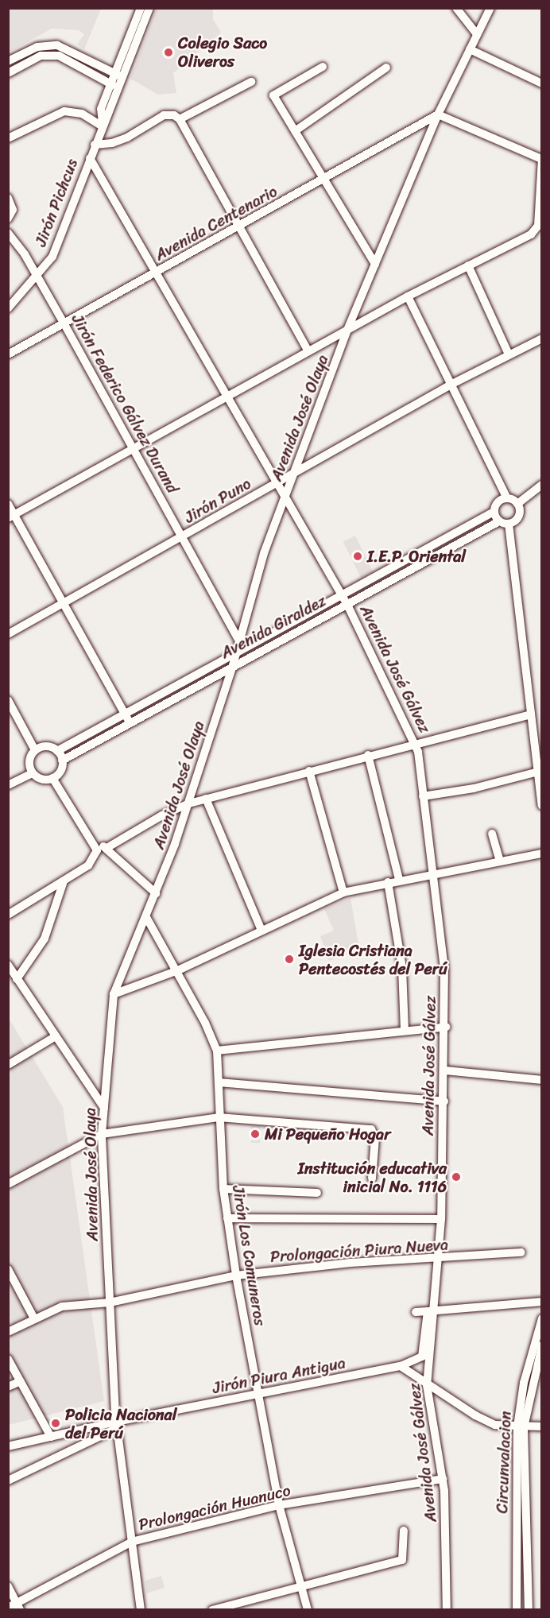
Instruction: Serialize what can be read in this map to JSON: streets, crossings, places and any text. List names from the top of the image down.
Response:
{
  "streets": {
    "street": [
      "Jirón Pichcus",
      "Avenida Centenario",
      "Jirón Federico Gálvez Durand",
      "Avenida José Olaya",
      "Jirón Puno",
      "Avenida Giraldez",
      "Avenida José Gálvez",
      "Prolongación Piura Nueva",
      "Jirón Los Comuneros",
      "Jirón Piura Antigua",
      "Circunvalacion",
      "Prolongación Huanuco"
    ]
  },
  "crossings": [
    ["Jirón Pichcus", "Jirón Federico Gálvez Durand"],
    ["Jirón Pichcus", "Avenida José Gálvez"],
    ["Avenida Centenario", "Jirón Federico Gálvez Durand"],
    ["Avenida Centenario", "Avenida José Olaya"],
    ["Avenida Centenario", "Avenida José Gálvez"],
    ["Jirón Federico Gálvez Durand", "Avenida José Olaya"],
    ["Jirón Federico Gálvez Durand", "Jirón Puno"],
    ["Avenida José Olaya", "Jirón Puno"],
    ["Avenida José Olaya", "Avenida Giraldez"],
    ["Avenida José Olaya", "Avenida José Gálvez"],
    ["Avenida José Olaya", "Prolongación Piura Nueva"],
    ["Avenida José Olaya", "Jirón Los Comuneros"],
    ["Avenida José Olaya", "Jirón Piura Antigua"],
    ["Avenida José Olaya", "Prolongación Huanuco"],
    ["Jirón Puno", "Avenida José Gálvez"],
    ["Avenida Giraldez", "Avenida José Gálvez"],
    ["Avenida José Gálvez", "Prolongación Piura Nueva"],
    ["Avenida José Gálvez", "Jirón Piura Antigua"],
    ["Avenida José Gálvez", "Prolongación Huanuco"],
    ["Prolongación Piura Nueva", "Jirón Los Comuneros"],
    ["Jirón Los Comuneros", "Jirón Piura Antigua"],
    ["Jirón Los Comuneros", "Prolongación Huanuco"]
  ],
  "places": [
    "Colegio Saco Oliveros",
    "I.E.P. Oriental",
    "Iglesia Cristiana Pentecostés del Perú",
    "Mi Pequeño Hogar",
    "Institución educativa inicial No. 1116",
    "Policia Nacional del Perú"
  ]
}
